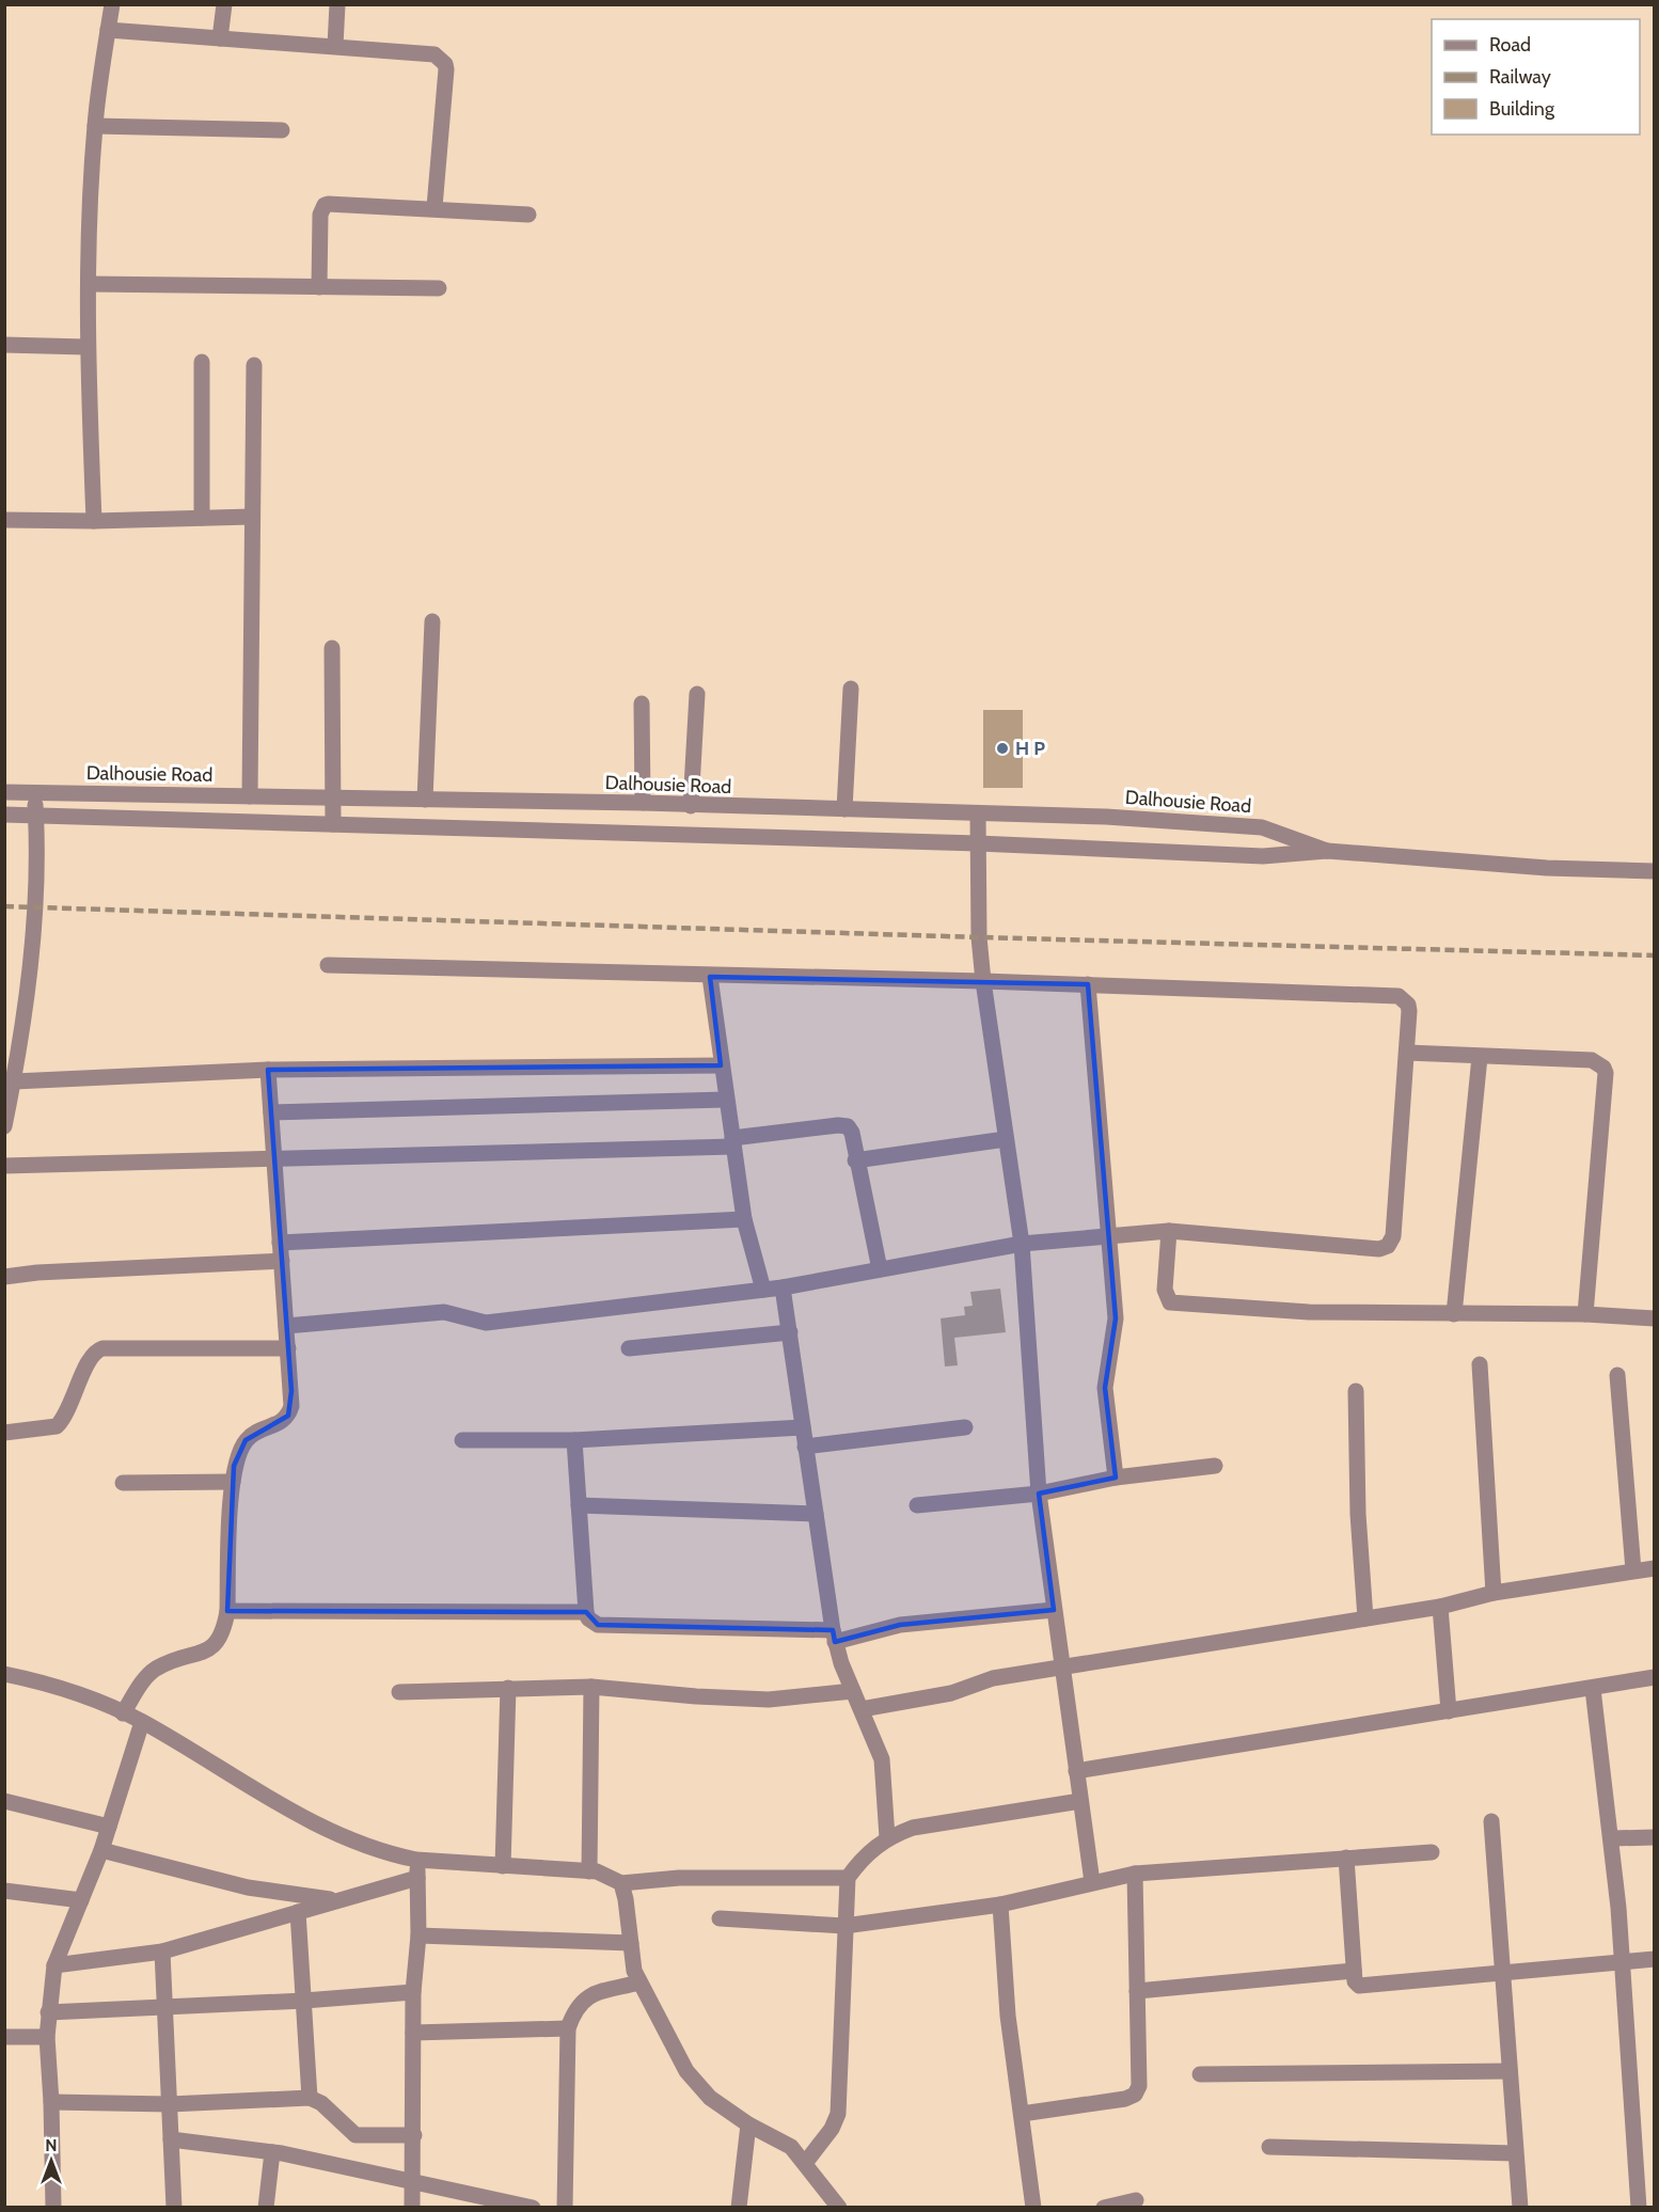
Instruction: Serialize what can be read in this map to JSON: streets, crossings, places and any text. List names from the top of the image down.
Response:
{
  "streets": {
    "street": ["Dalhousie Road"]
  },
  "places": ["H P"],
  "legend": ["Road", "Railway", "Building"],
  "north": "top"
}
